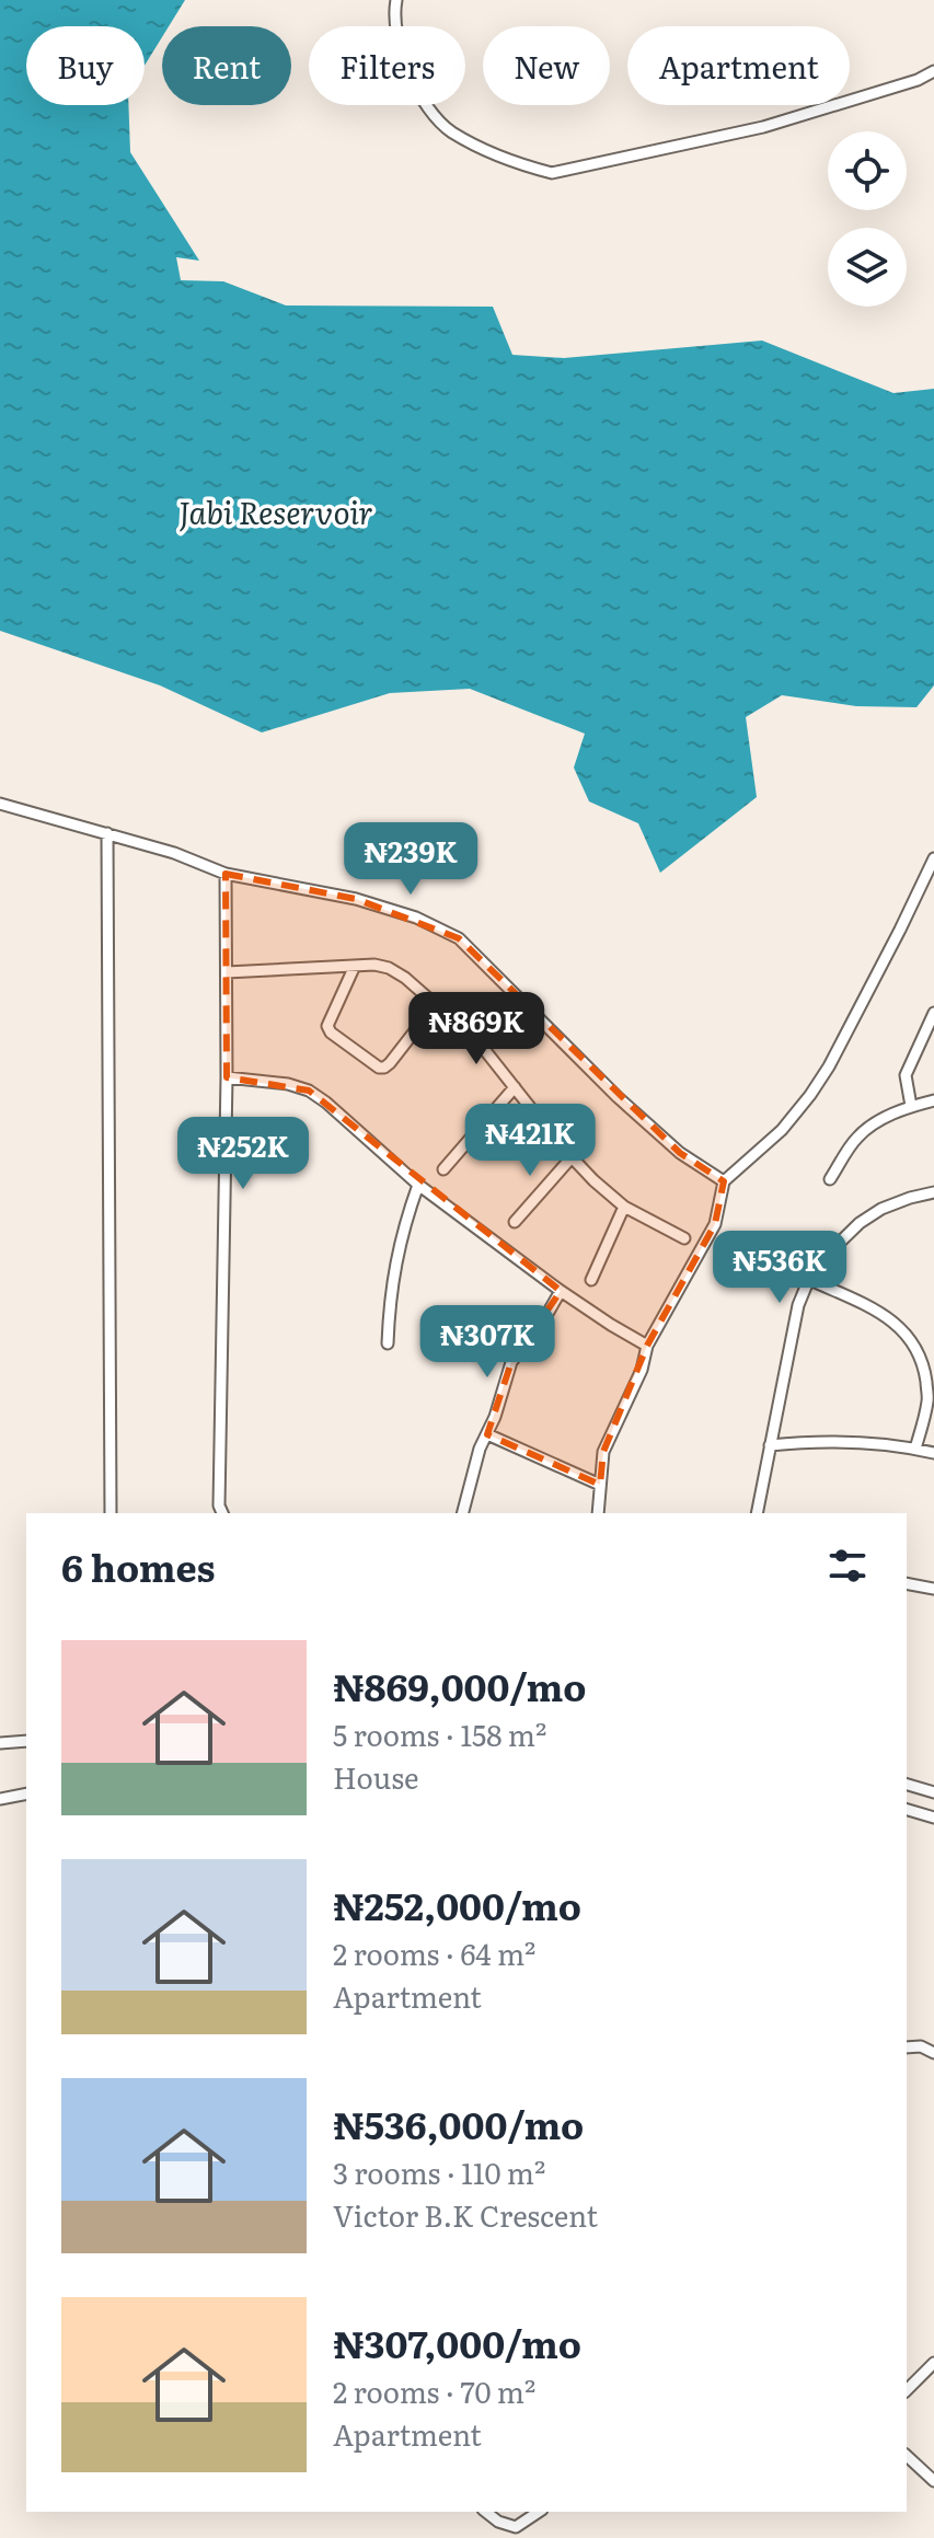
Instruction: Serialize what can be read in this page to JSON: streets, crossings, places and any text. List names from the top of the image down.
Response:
{
  "water": ["Jabi Reservoir"],
  "page": {
    "chip": [
      "Buy",
      "Rent",
      "Filters",
      "New",
      "Apartment"
    ],
    "price": [
      "₦239K",
      "₦869K",
      "₦421K",
      "₦252K",
      "₦536K",
      "₦307K"
    ],
    "heading": "6 homes",
    "list": [
      {
        "name": "₦869,000/mo",
        "note": "5 rooms · 158 m² · House"
      },
      {
        "name": "₦252,000/mo",
        "note": "2 rooms · 64 m² · Apartment"
      },
      {
        "name": "₦536,000/mo",
        "note": "3 rooms · 110 m² · Victor B.K Crescent"
      },
      {
        "name": "₦307,000/mo",
        "note": "2 rooms · 70 m² · Apartment"
      }
    ]
  }
}
